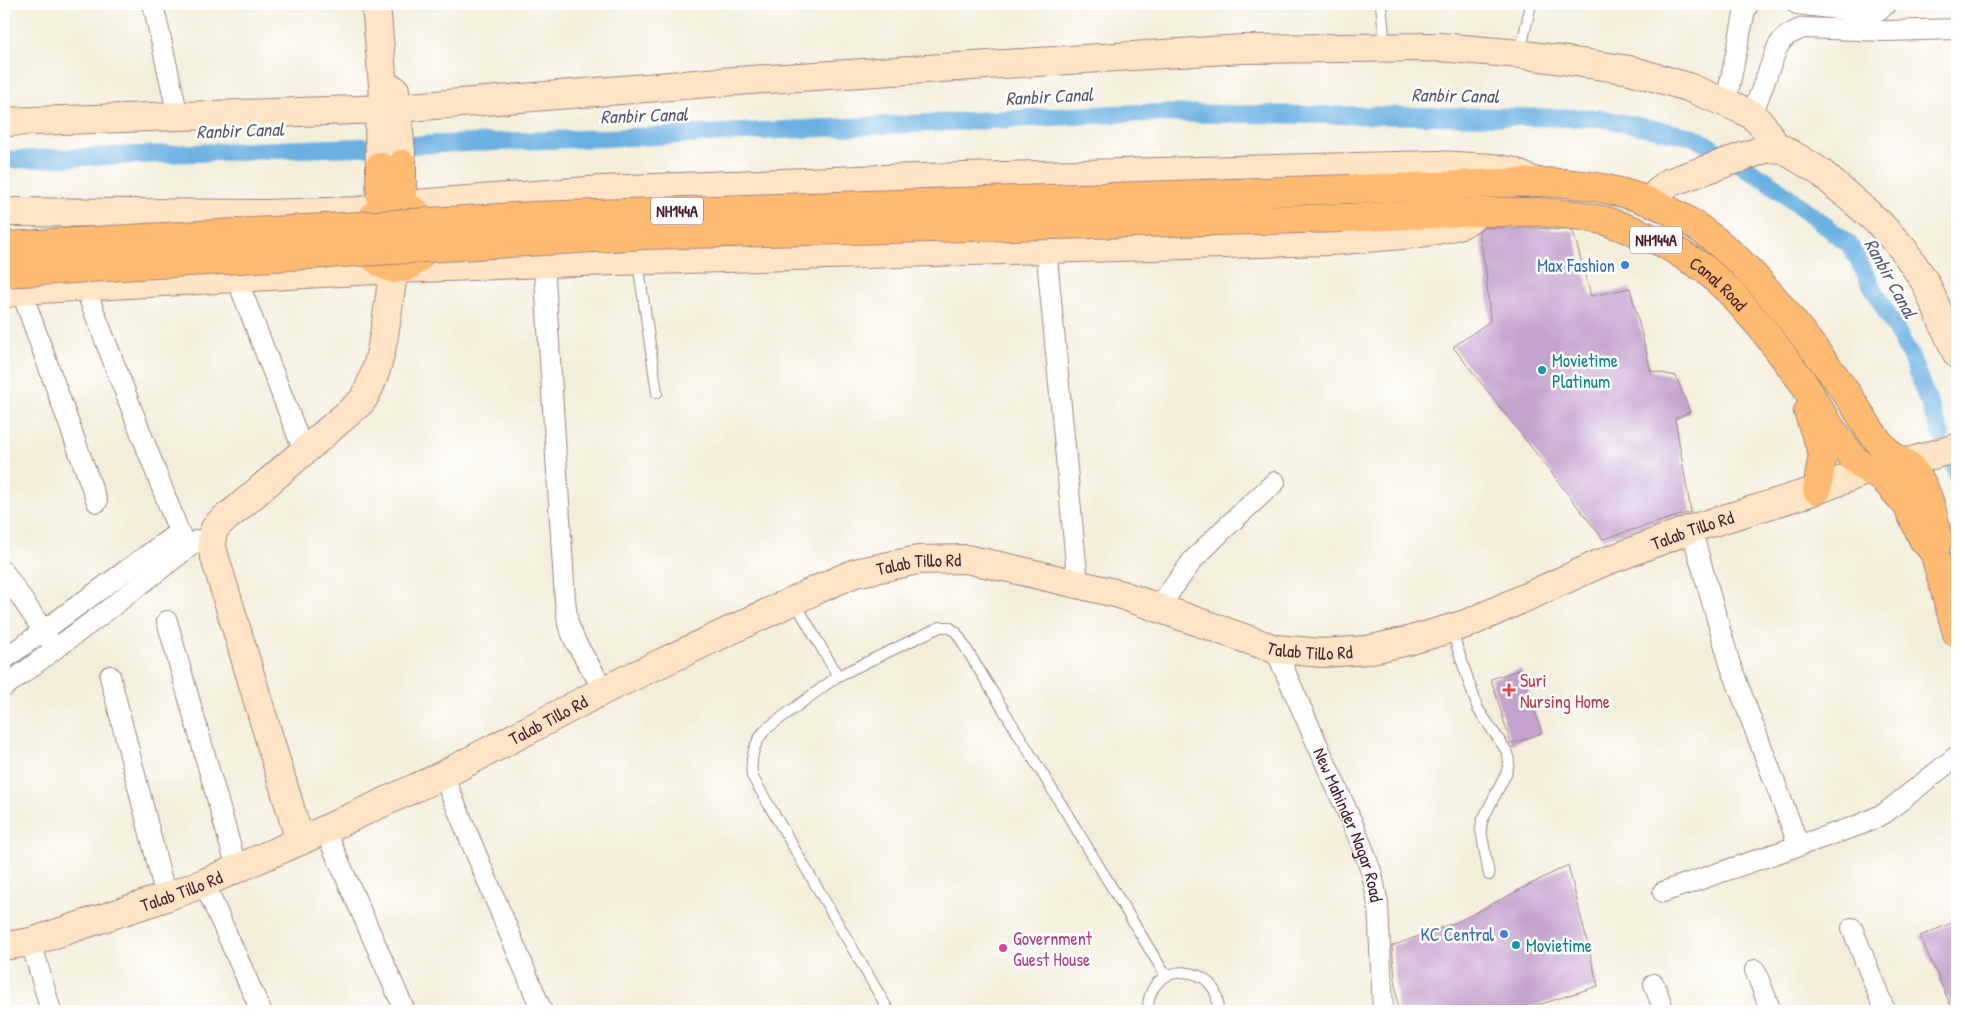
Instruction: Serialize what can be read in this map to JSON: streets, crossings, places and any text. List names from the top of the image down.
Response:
{
  "streets": {
    "highway": ["NH144A", "Canal Road"],
    "street": ["Talab Tillo Rd", "New Mahinder Nagar Road"]
  },
  "crossings": [
    ["NH144A", "Canal Road"],
    ["NH144A", "Talab Tillo Rd"],
    ["Canal Road", "Talab Tillo Rd"],
    ["Talab Tillo Rd", "New Mahinder Nagar Road"]
  ],
  "water": ["Ranbir Canal"],
  "places": {
    "other": [
      "Max Fashion",
      "Movietime Platinum",
      "KC Central",
      "Movietime",
      "Government Guest House"
    ],
    "health": ["Suri Nursing Home"]
  }
}
